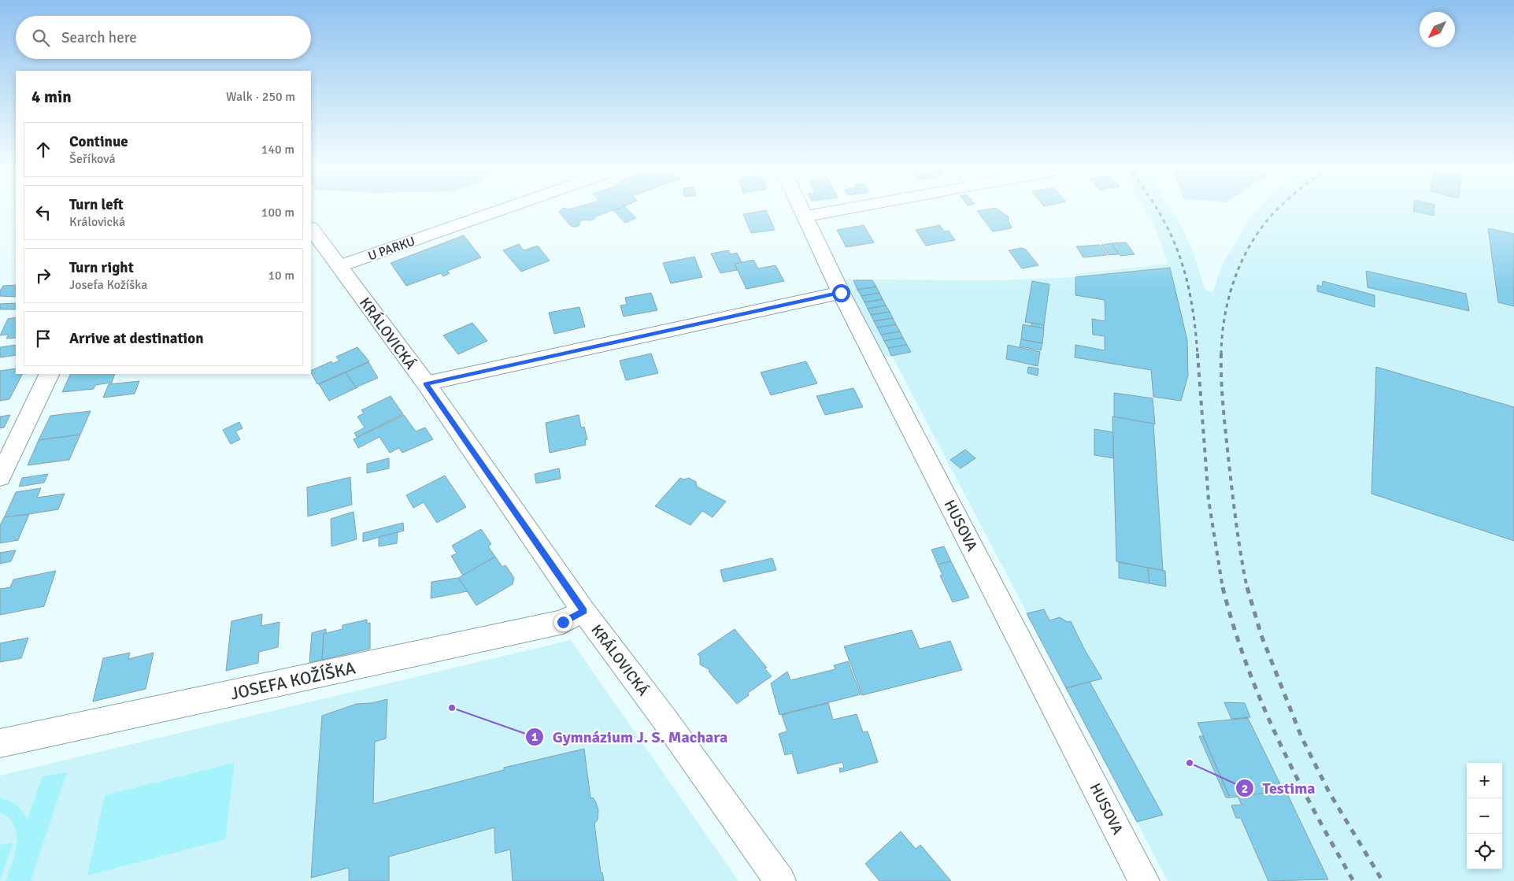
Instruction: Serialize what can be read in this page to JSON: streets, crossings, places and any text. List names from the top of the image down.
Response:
{
  "streets": {
    "street": [
      "U PARKU",
      "KRÁLOVICKÁ",
      "HUSOVA",
      "JOSEFA KOŽÍŠKA"
    ]
  },
  "crossings": [
    ["U PARKU", "KRÁLOVICKÁ"],
    ["KRÁLOVICKÁ", "JOSEFA KOŽÍŠKA"]
  ],
  "places": ["Gymnázium J. S. Machara", "Testima"],
  "north": "bottom left",
  "page": {
    "search": "Search here",
    "heading": ["4 min", "Walk · 250 m"],
    "list": [
      ["Continue", "Šeříková", "140 m"],
      ["Turn left", "Královická", "100 m"],
      ["Turn right", "Josefa Kožíška", "10 m"],
      "Arrive at destination"
    ],
    "map_buttons": ["+", "−"]
  }
}
